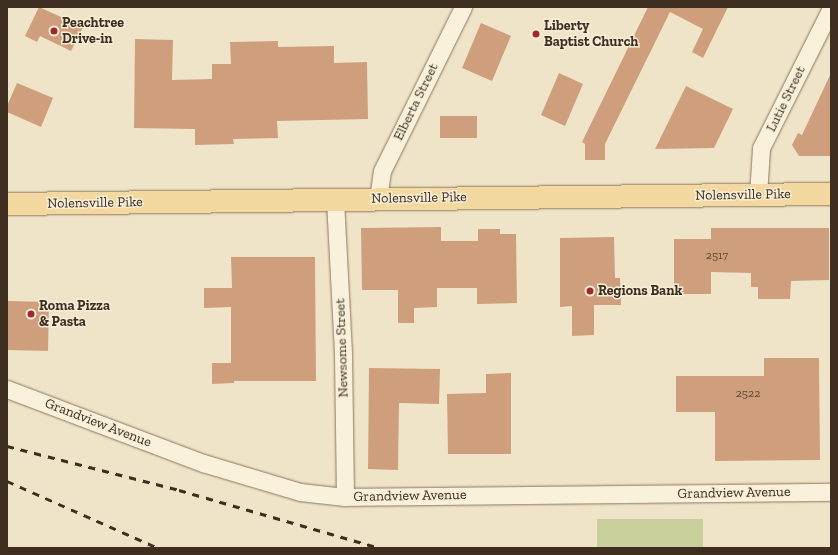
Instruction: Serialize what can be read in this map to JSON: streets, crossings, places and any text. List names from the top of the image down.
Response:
{
  "streets": {
    "main road": ["Nolensville Pike"],
    "street": [
      "Lutie Street",
      "Elberta Street",
      "Newsome Street",
      "Grandview Avenue"
    ]
  },
  "crossings": [
    ["Lutie Street", "Nolensville Pike"],
    ["Elberta Street", "Nolensville Pike"],
    ["Nolensville Pike", "Newsome Street"],
    ["Newsome Street", "Grandview Avenue"]
  ],
  "places": [
    "Peachtree Drive-in",
    "Liberty Baptist Church",
    "Regions Bank",
    "Roma Pizza & Pasta"
  ],
  "house_numbers": ["2517", "2522"]
}
